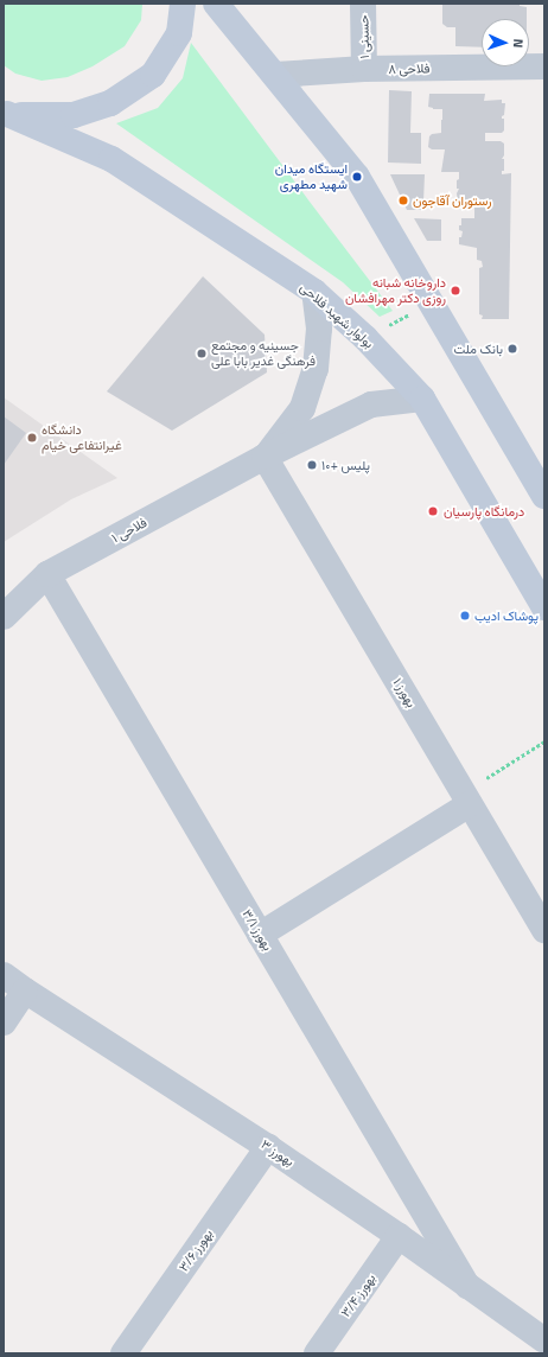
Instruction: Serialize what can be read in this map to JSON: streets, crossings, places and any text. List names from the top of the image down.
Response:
{
  "streets": {
    "main road": ["بولوار شهید فلاحی"],
    "street": [
      "حسینی ۱",
      "فلاحی ۸",
      "فلاحی ۱",
      "بهورز ۱",
      "بهورز ۳/۱",
      "بهورز ۳",
      "بهورز ۳/۶",
      "بهورز ۳/۴"
    ]
  },
  "crossings": [
    ["حسینی ۱", "فلاحی ۸"],
    ["بولوار شهید فلاحی", "فلاحی ۱"],
    ["فلاحی ۱", "بهورز ۱"],
    ["فلاحی ۱", "بهورز ۳/۱"],
    ["بهورز ۳/۱", "بهورز ۳"],
    ["بهورز ۳", "بهورز ۳/۶"],
    ["بهورز ۳", "بهورز ۳/۴"]
  ],
  "places": [
    "ایستگاه میدان شهید مطهری",
    "رستوران آقاجون",
    "داروخانه شبانه روزی دکتر مهرافشان",
    "بانک ملت",
    "جسینیه و مجتمع فرهنگی غدیر بابا علی",
    "دانشگاه غیرانتفاعی خیام",
    "پلیس +۱۰",
    "درمانگاه پارسیان",
    "پوشاک ادیب"
  ],
  "north": "right"
}
